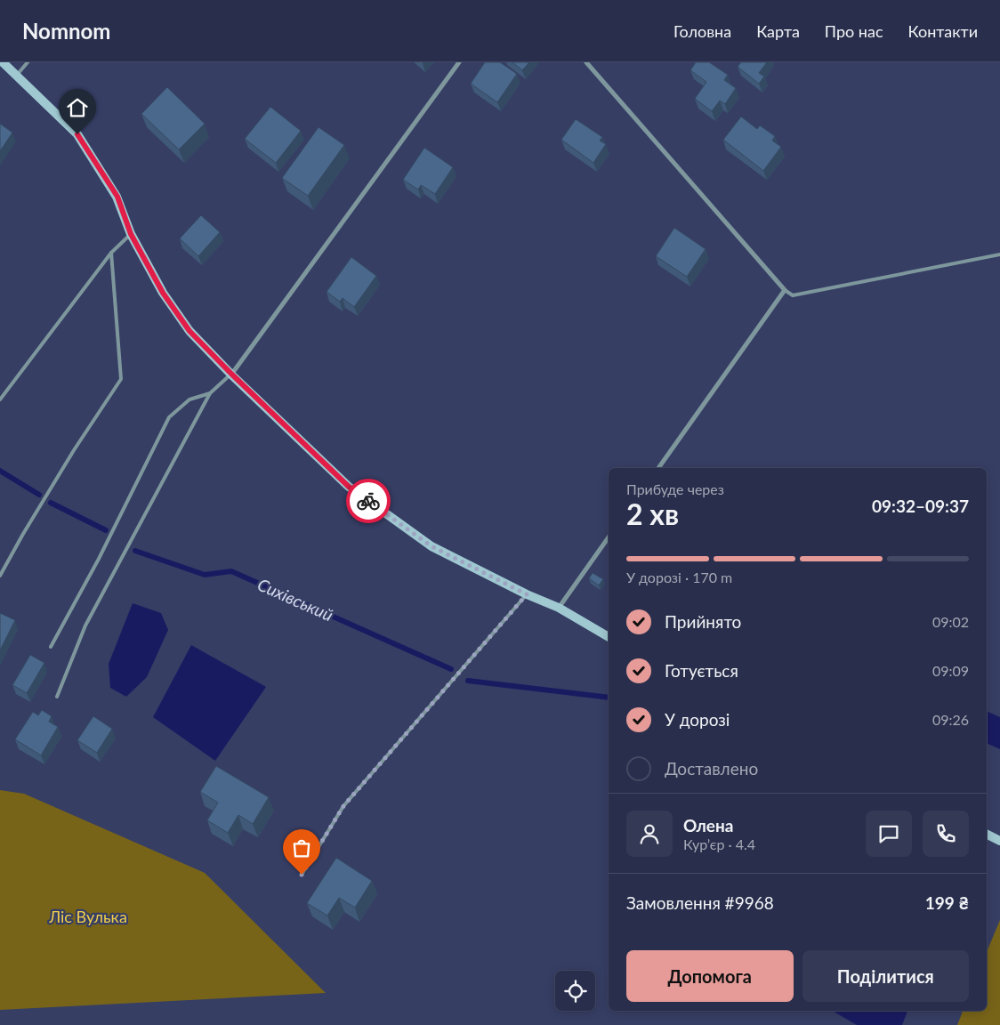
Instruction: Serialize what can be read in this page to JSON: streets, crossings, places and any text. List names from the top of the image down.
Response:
{
  "water": ["Сихівський"],
  "parks": ["Ліс Вулька"],
  "page": {
    "header": "Nomnom",
    "nav": [
      "Головна",
      "Карта",
      "Про нас",
      "Контакти"
    ],
    "heading": ["2 хв", "Прибуде через", "09:32–09:37"],
    "panel": [
      "Олена",
      "Кур’єр · 4.4",
      "Замовлення #9968",
      "199 ₴"
    ],
    "bar": "У дорозі · 170 m",
    "list": [
      ["Прийнято", "09:02"],
      ["Готується", "09:09"],
      ["У дорозі", "09:26"],
      "Доставлено"
    ],
    "buttons": ["Допомога", "Поділитися"]
  }
}
